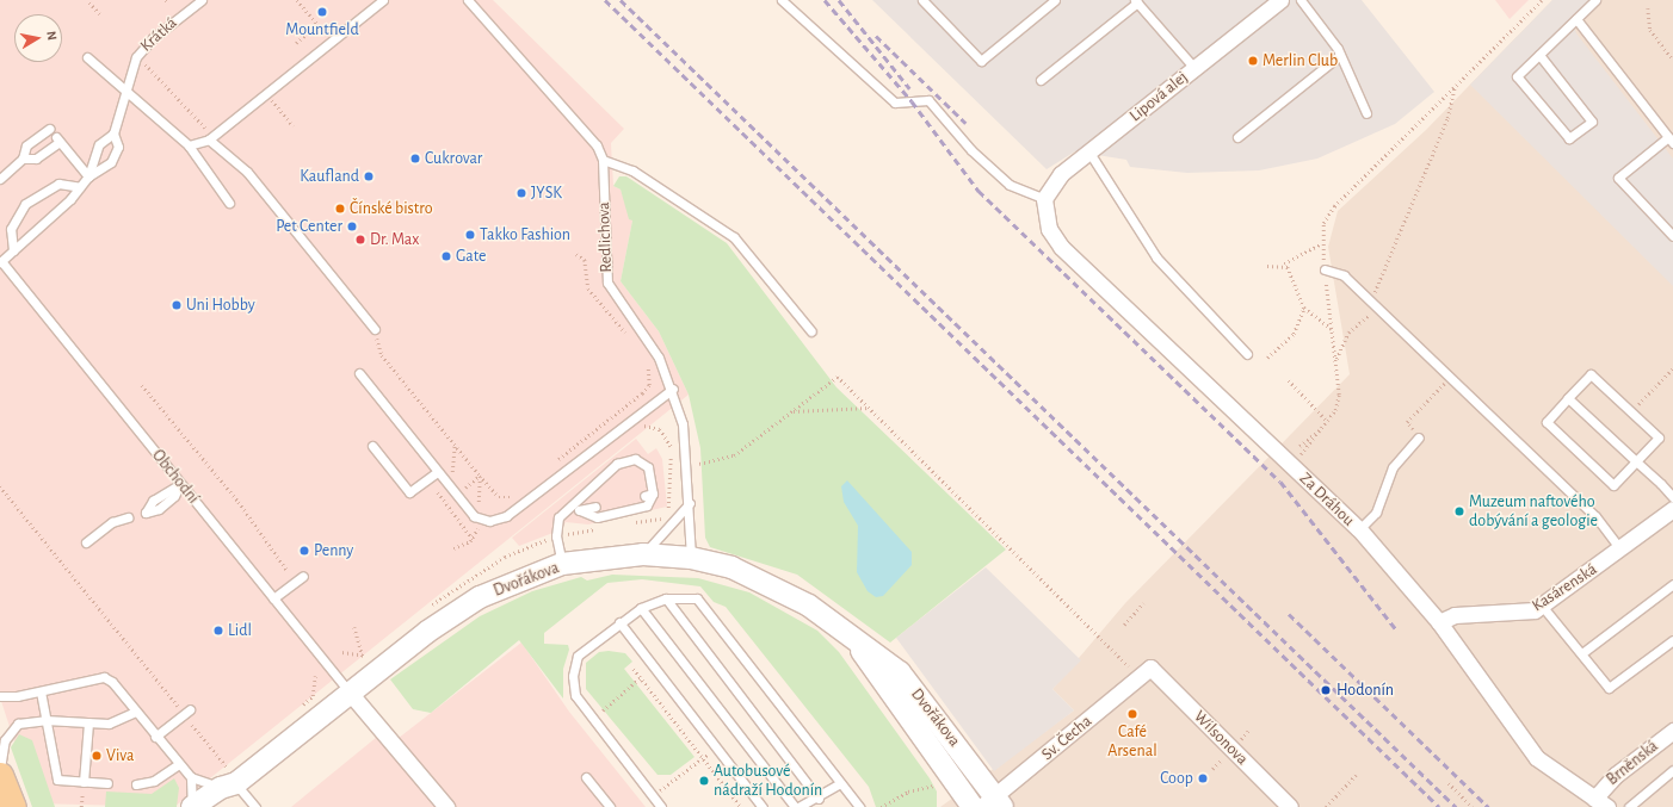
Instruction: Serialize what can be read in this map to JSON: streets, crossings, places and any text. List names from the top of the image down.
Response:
{
  "streets": {
    "main road": ["Dvořákova"],
    "street": [
      "Lipová alej",
      "Za Dráhou",
      "Kasárenská",
      "Sv. Čecha",
      "Wilsonova",
      "Brněnská"
    ],
    "lane": ["Krátká", "Redlichova", "Obchodní"]
  },
  "crossings": [
    ["Krátká", "Obchodní"],
    ["Lipová alej", "Za Dráhou"],
    ["Redlichova", "Dvořákova"],
    ["Obchodní", "Dvořákova"],
    ["Za Dráhou", "Kasárenská"],
    ["Za Dráhou", "Brněnská"],
    ["Dvořákova", "Sv. Čecha"],
    ["Sv. Čecha", "Wilsonova"]
  ],
  "places": [
    "Mountfield",
    "Merlin Club",
    "Cukrovar",
    "Kaufland",
    "JYSK",
    "Čínské bistro",
    "Pet Center",
    "Takko Fashion",
    "Dr. Max",
    "Gate",
    "Uni Hobby",
    "Muzeum naftového dobývání a geologie",
    "Penny",
    "Lidl",
    "Hodonín",
    "Café Arsenal",
    "Viva",
    "Coop",
    "Autobusové nádraží Hodonín"
  ],
  "north": "right"
}
